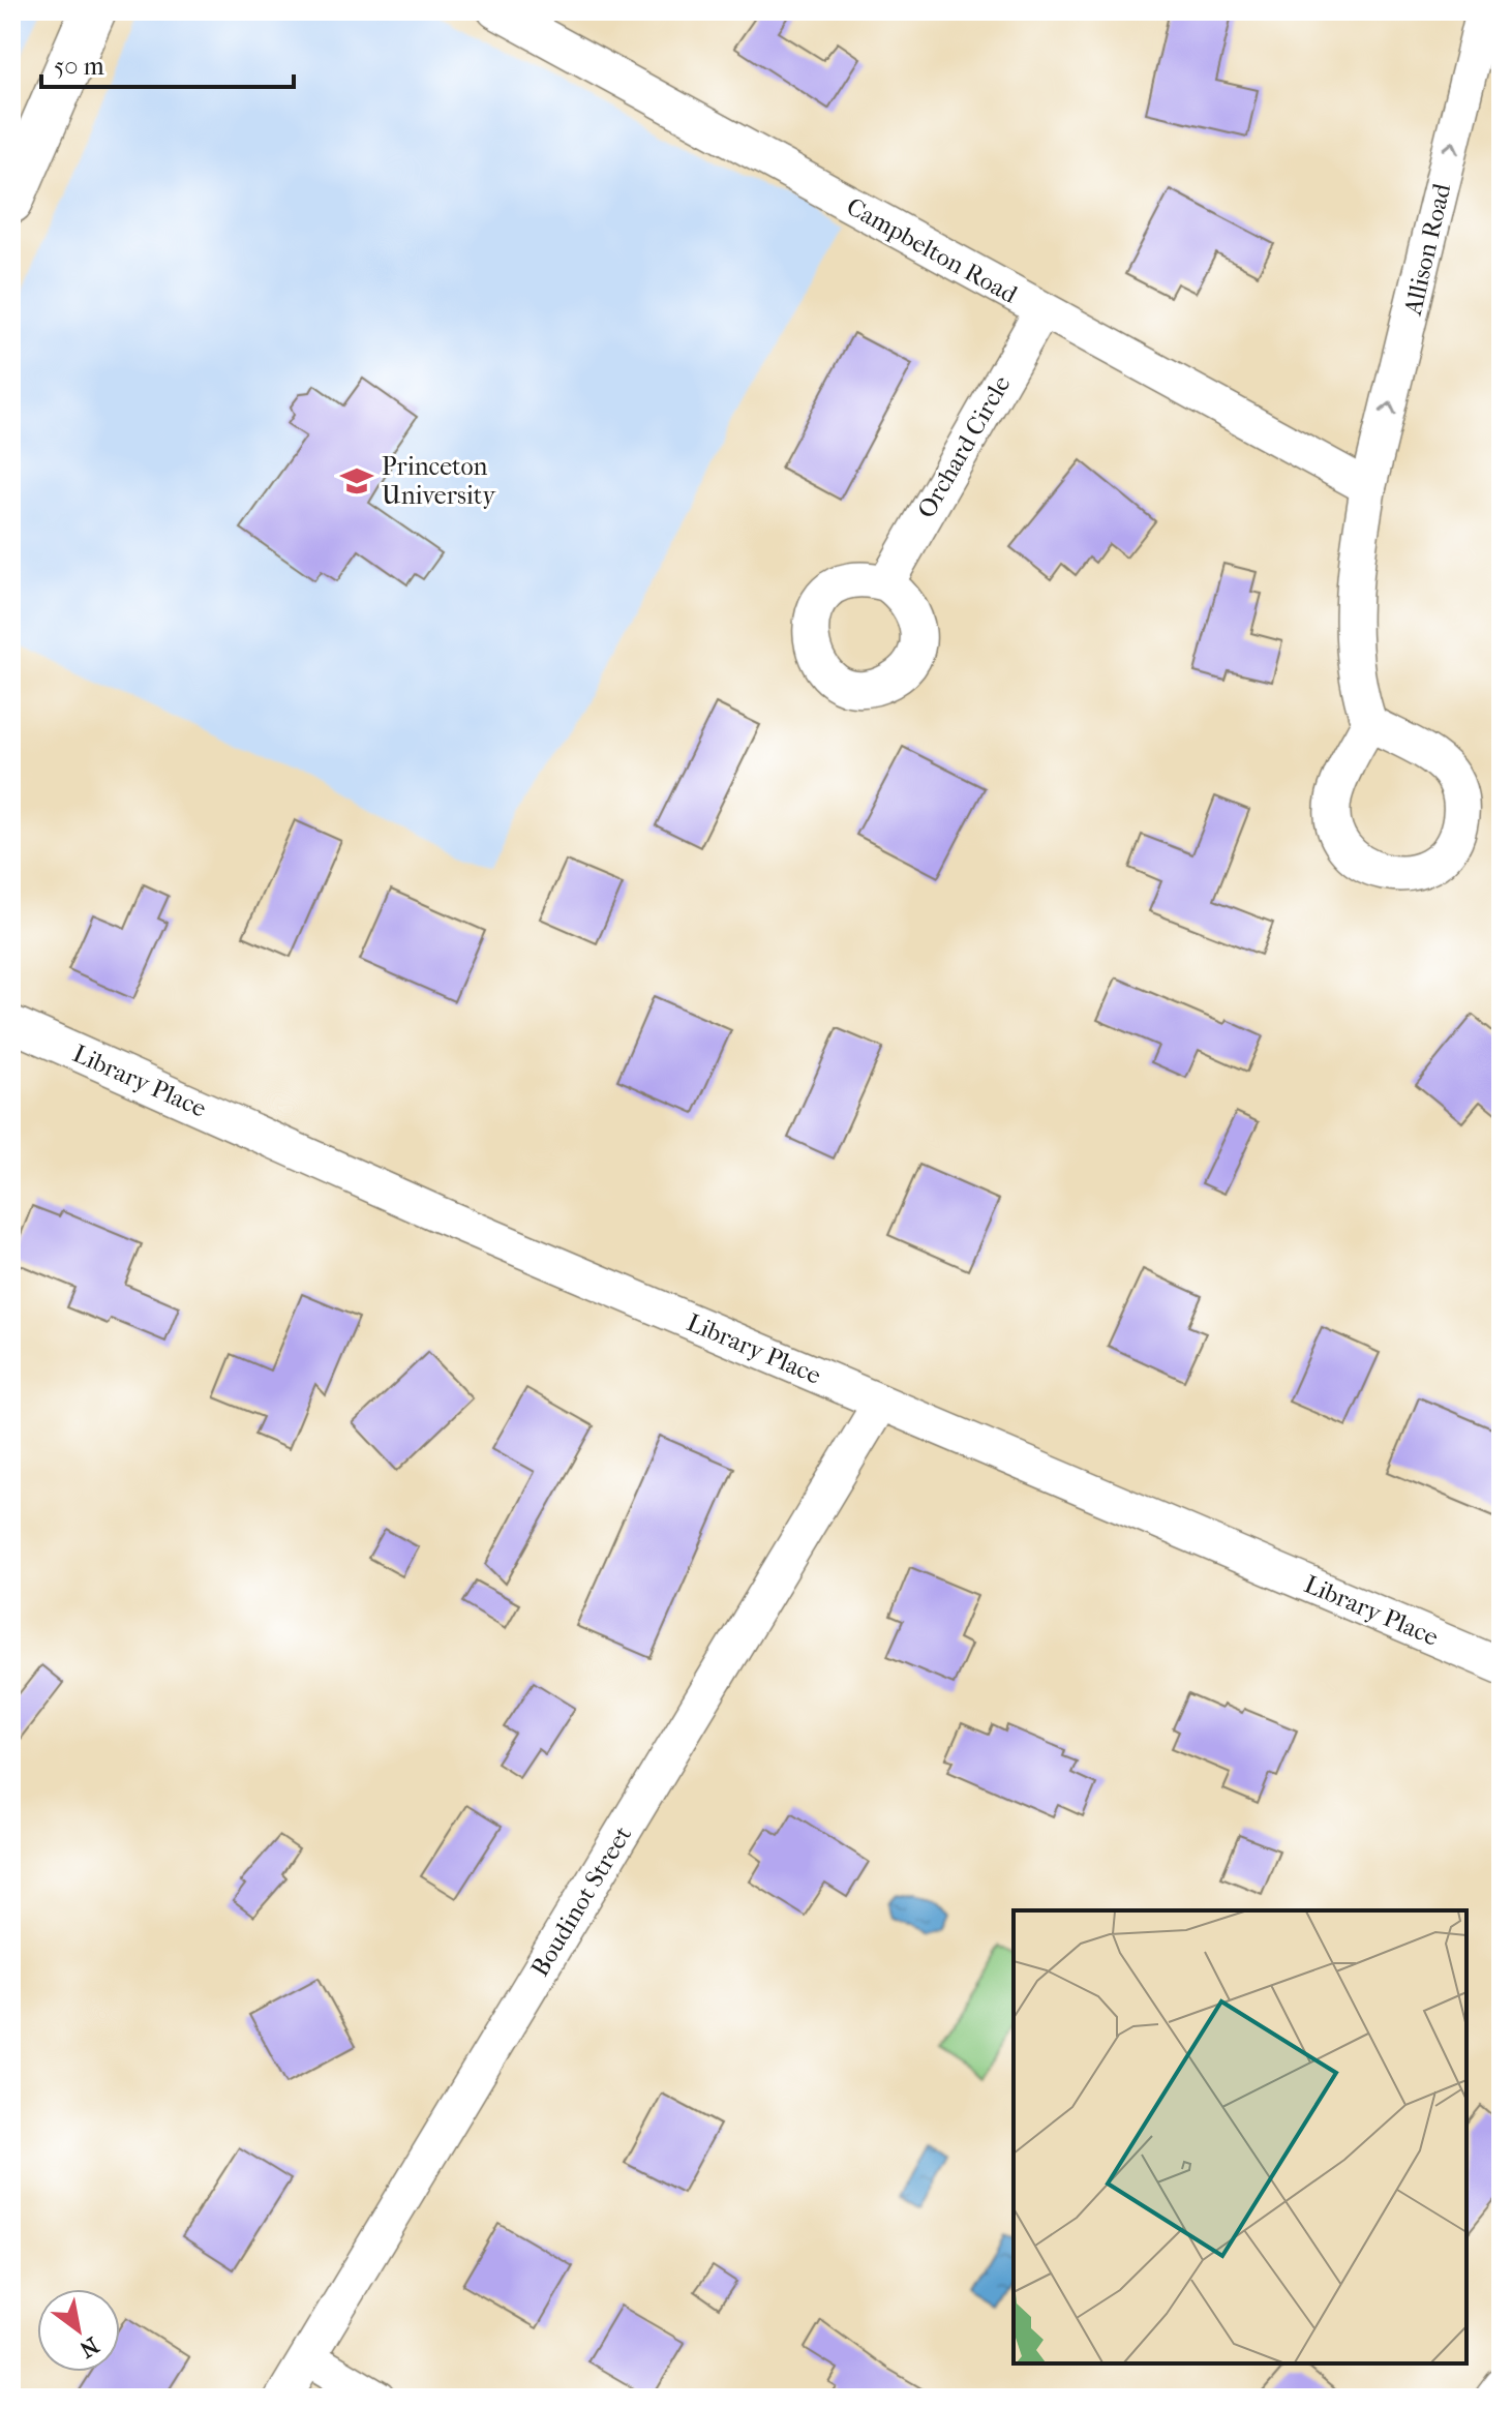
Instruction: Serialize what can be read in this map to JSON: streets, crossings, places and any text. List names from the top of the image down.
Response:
{
  "streets": {
    "street": [
      "Allison Road",
      "Campbelton Road",
      "Orchard Circle",
      "Library Place",
      "Boudinot Street"
    ]
  },
  "crossings": [
    ["Allison Road", "Campbelton Road"],
    ["Campbelton Road", "Orchard Circle"],
    ["Library Place", "Boudinot Street"]
  ],
  "one_way": ["Allison Road"],
  "places": {
    "school or university": ["Princeton University"]
  },
  "scale_bar": "50 m",
  "north": "bottom right"
}
